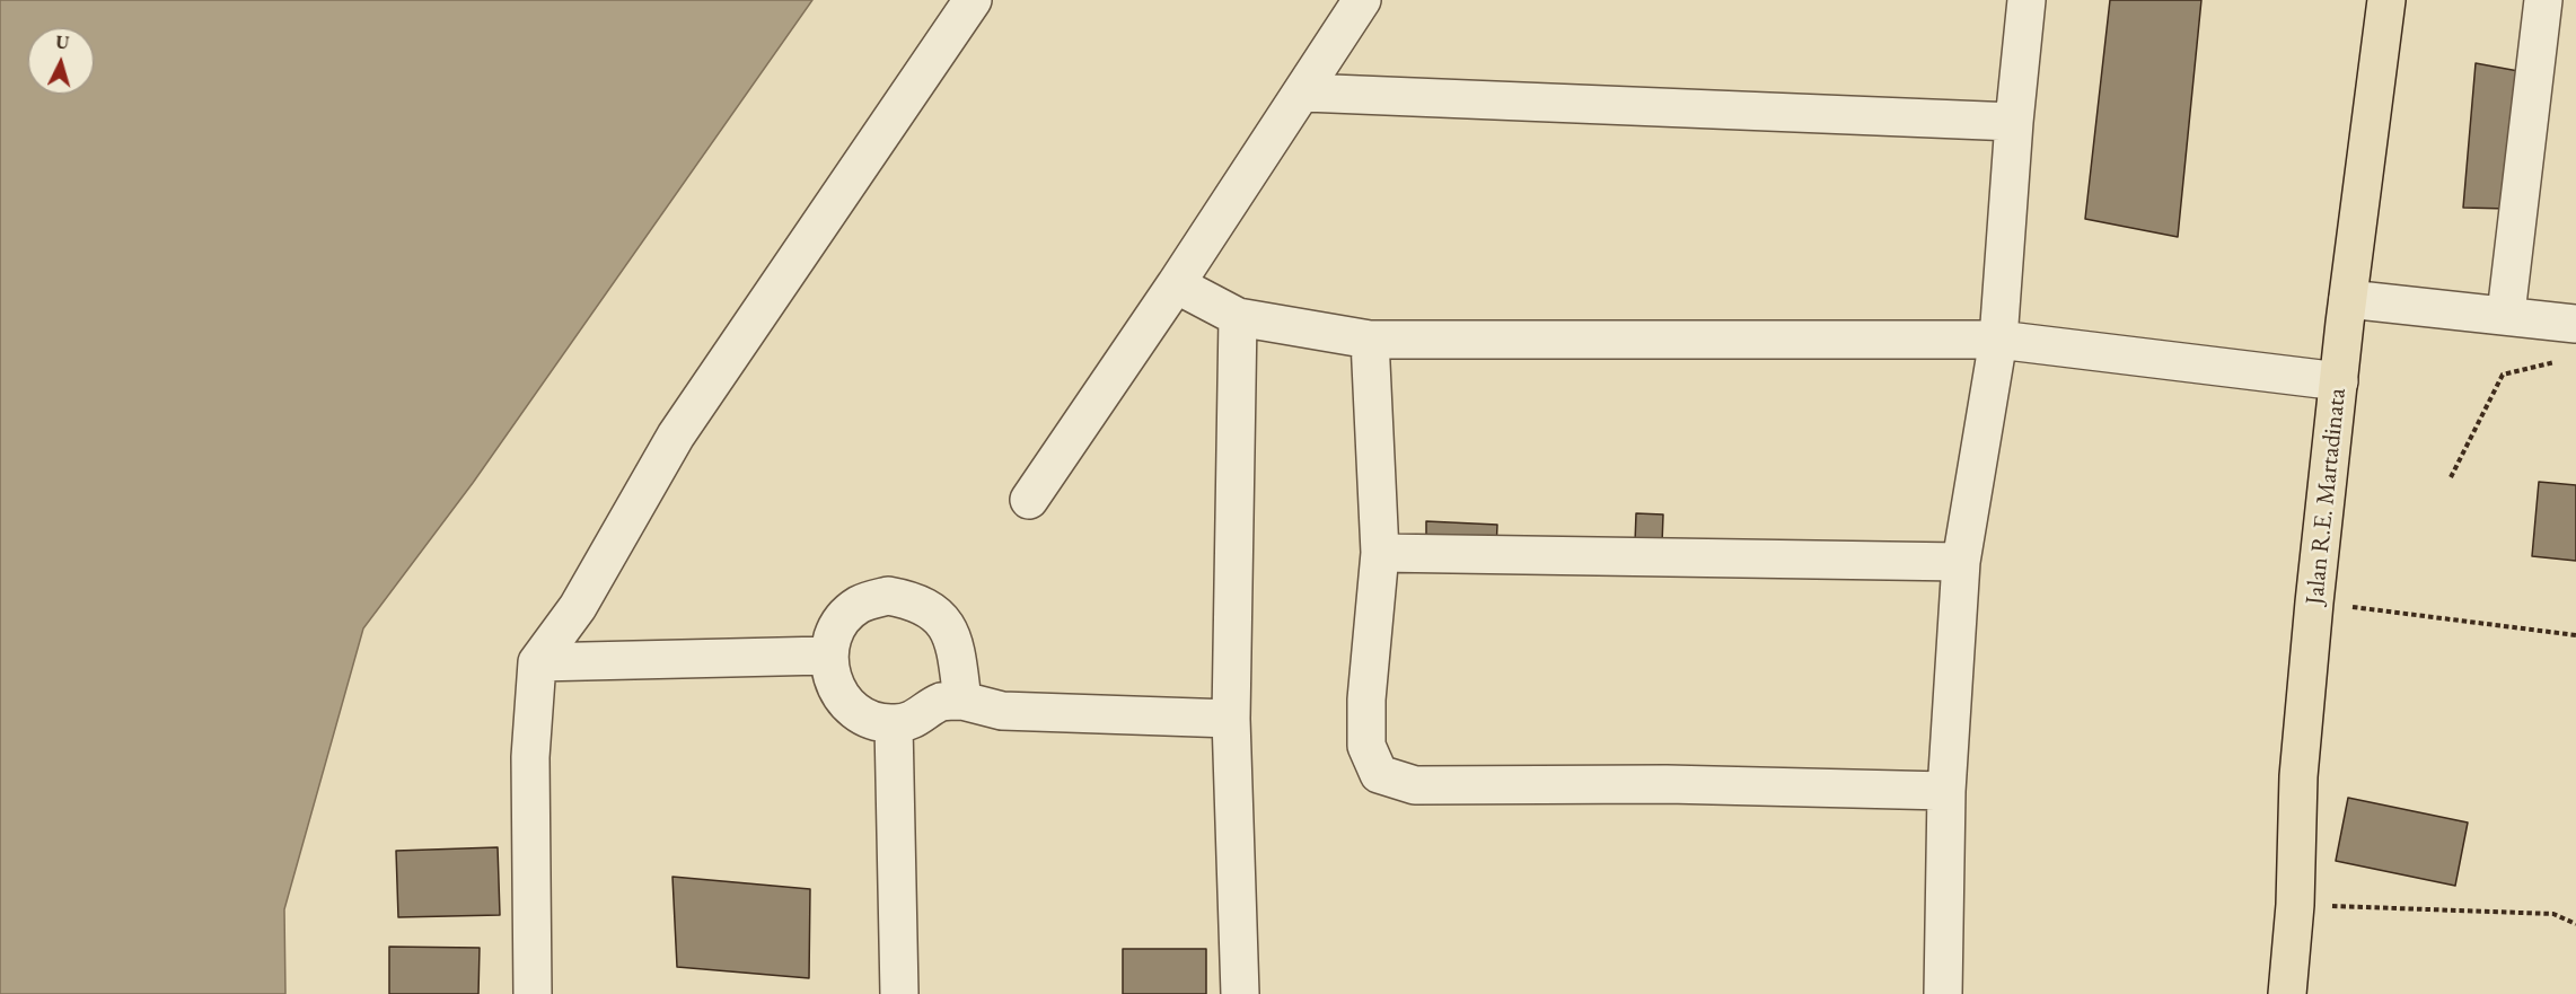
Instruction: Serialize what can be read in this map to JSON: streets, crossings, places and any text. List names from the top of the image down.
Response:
{
  "streets": {
    "highway": ["Jalan R.E. Martadinata"]
  },
  "north": "top"
}
